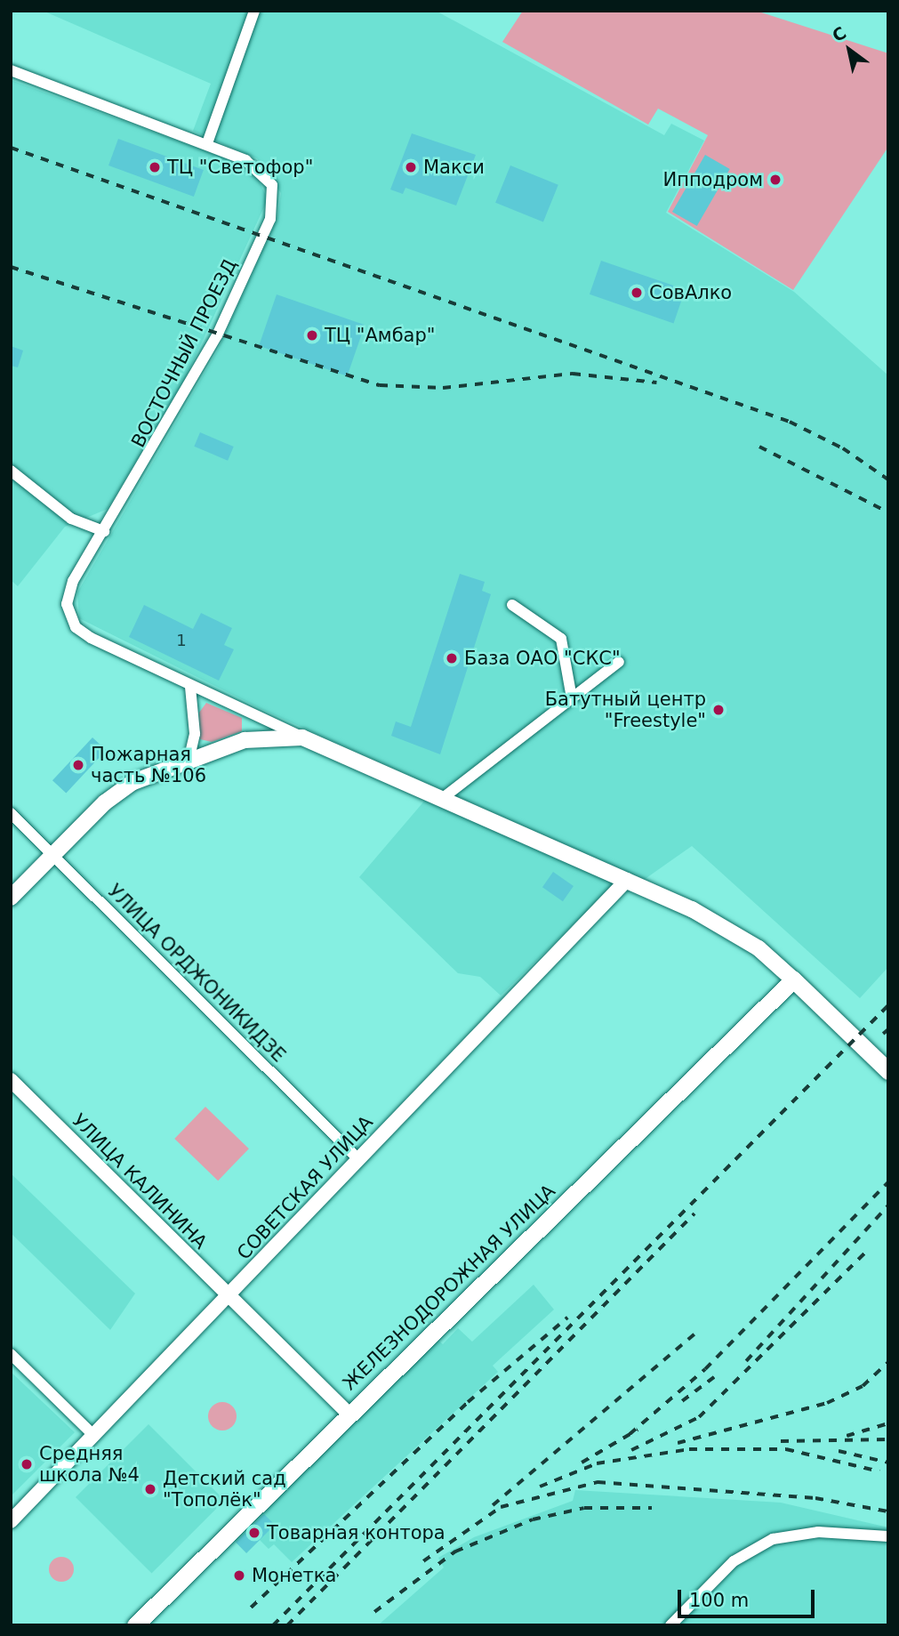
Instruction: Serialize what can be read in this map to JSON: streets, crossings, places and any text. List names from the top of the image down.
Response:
{
  "streets": {
    "main road": ["ЖЕЛЕЗНОДОРОЖНАЯ УЛИЦА"],
    "street": [
      "ВОСТОЧНЫЙ ПРОЕЗД",
      "УЛИЦА ОРДЖОНИКИДЗЕ",
      "УЛИЦА КАЛИНИНА",
      "СОВЕТСКАЯ УЛИЦА"
    ]
  },
  "crossings": [
    ["УЛИЦА ОРДЖОНИКИДЗЕ", "СОВЕТСКАЯ УЛИЦА"],
    ["УЛИЦА КАЛИНИНА", "СОВЕТСКАЯ УЛИЦА"],
    ["УЛИЦА КАЛИНИНА", "ЖЕЛЕЗНОДОРОЖНАЯ УЛИЦА"]
  ],
  "places": [
    "ТЦ \"Светофор\"",
    "Макси",
    "Ипподром",
    "СовАлко",
    "ТЦ \"Амбар\"",
    "База ОАО \"СКС\"",
    "Батутный центр \"Freestyle\"",
    "Пожарная часть №106",
    "Средняя школа №4",
    "Детский сад \"Тополёк\"",
    "Товарная контора",
    "Монетка"
  ],
  "house_numbers": ["1"],
  "scale_bar": "100 m",
  "north": "top left"
}
